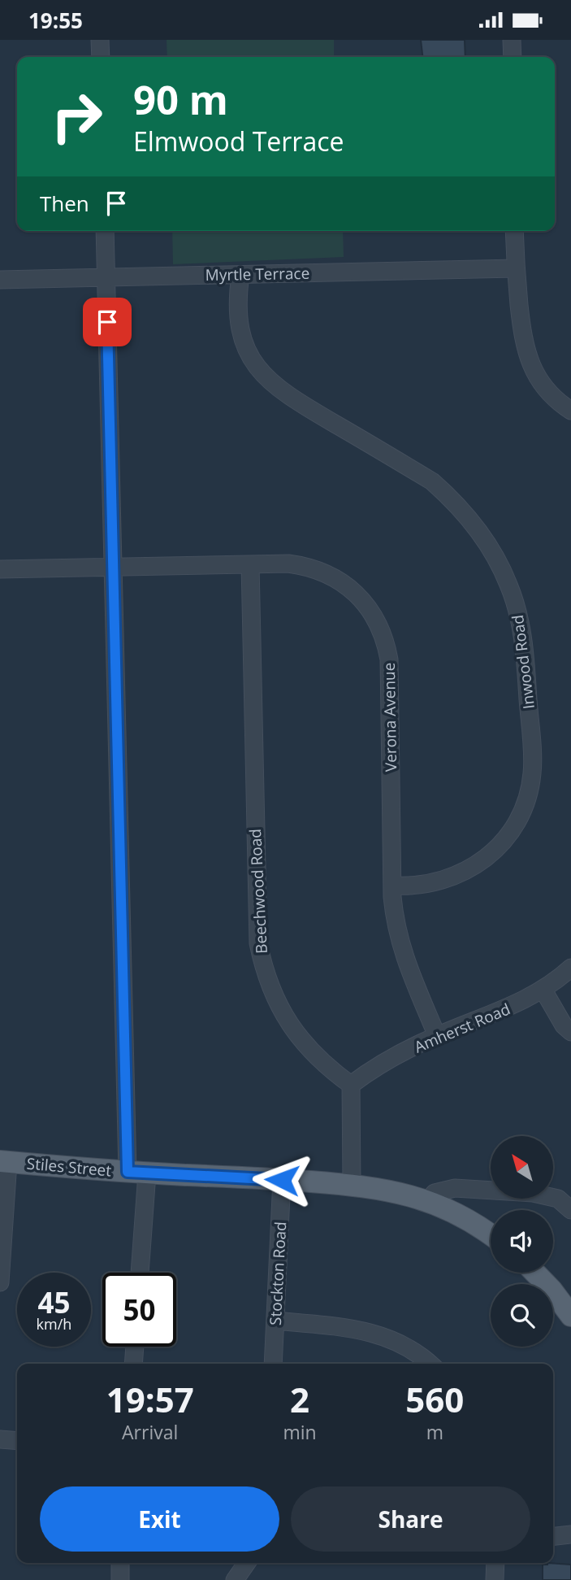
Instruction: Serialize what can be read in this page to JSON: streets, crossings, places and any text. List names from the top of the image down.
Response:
{
  "streets": {
    "main road": ["Stiles Street"],
    "street": [
      "Myrtle Terrace",
      "Inwood Road",
      "Verona Avenue",
      "Beechwood Road",
      "Amherst Road",
      "Stockton Road"
    ]
  },
  "crossings": [
    ["Myrtle Terrace", "Inwood Road"],
    ["Inwood Road", "Verona Avenue"],
    ["Verona Avenue", "Beechwood Road"],
    ["Verona Avenue", "Amherst Road"],
    ["Beechwood Road", "Amherst Road"],
    ["Stiles Street", "Stockton Road"]
  ],
  "north": "top left",
  "page": {
    "status": "19:55",
    "turn": ["90 m", "Elmwood Terrace"],
    "then": "Then",
    "speed": "45 km/h",
    "limit": "50",
    "eta": [
      "19:57",
      "Arrival",
      "2",
      "min",
      "560",
      "m"
    ],
    "buttons": ["Exit", "Share"]
  }
}
